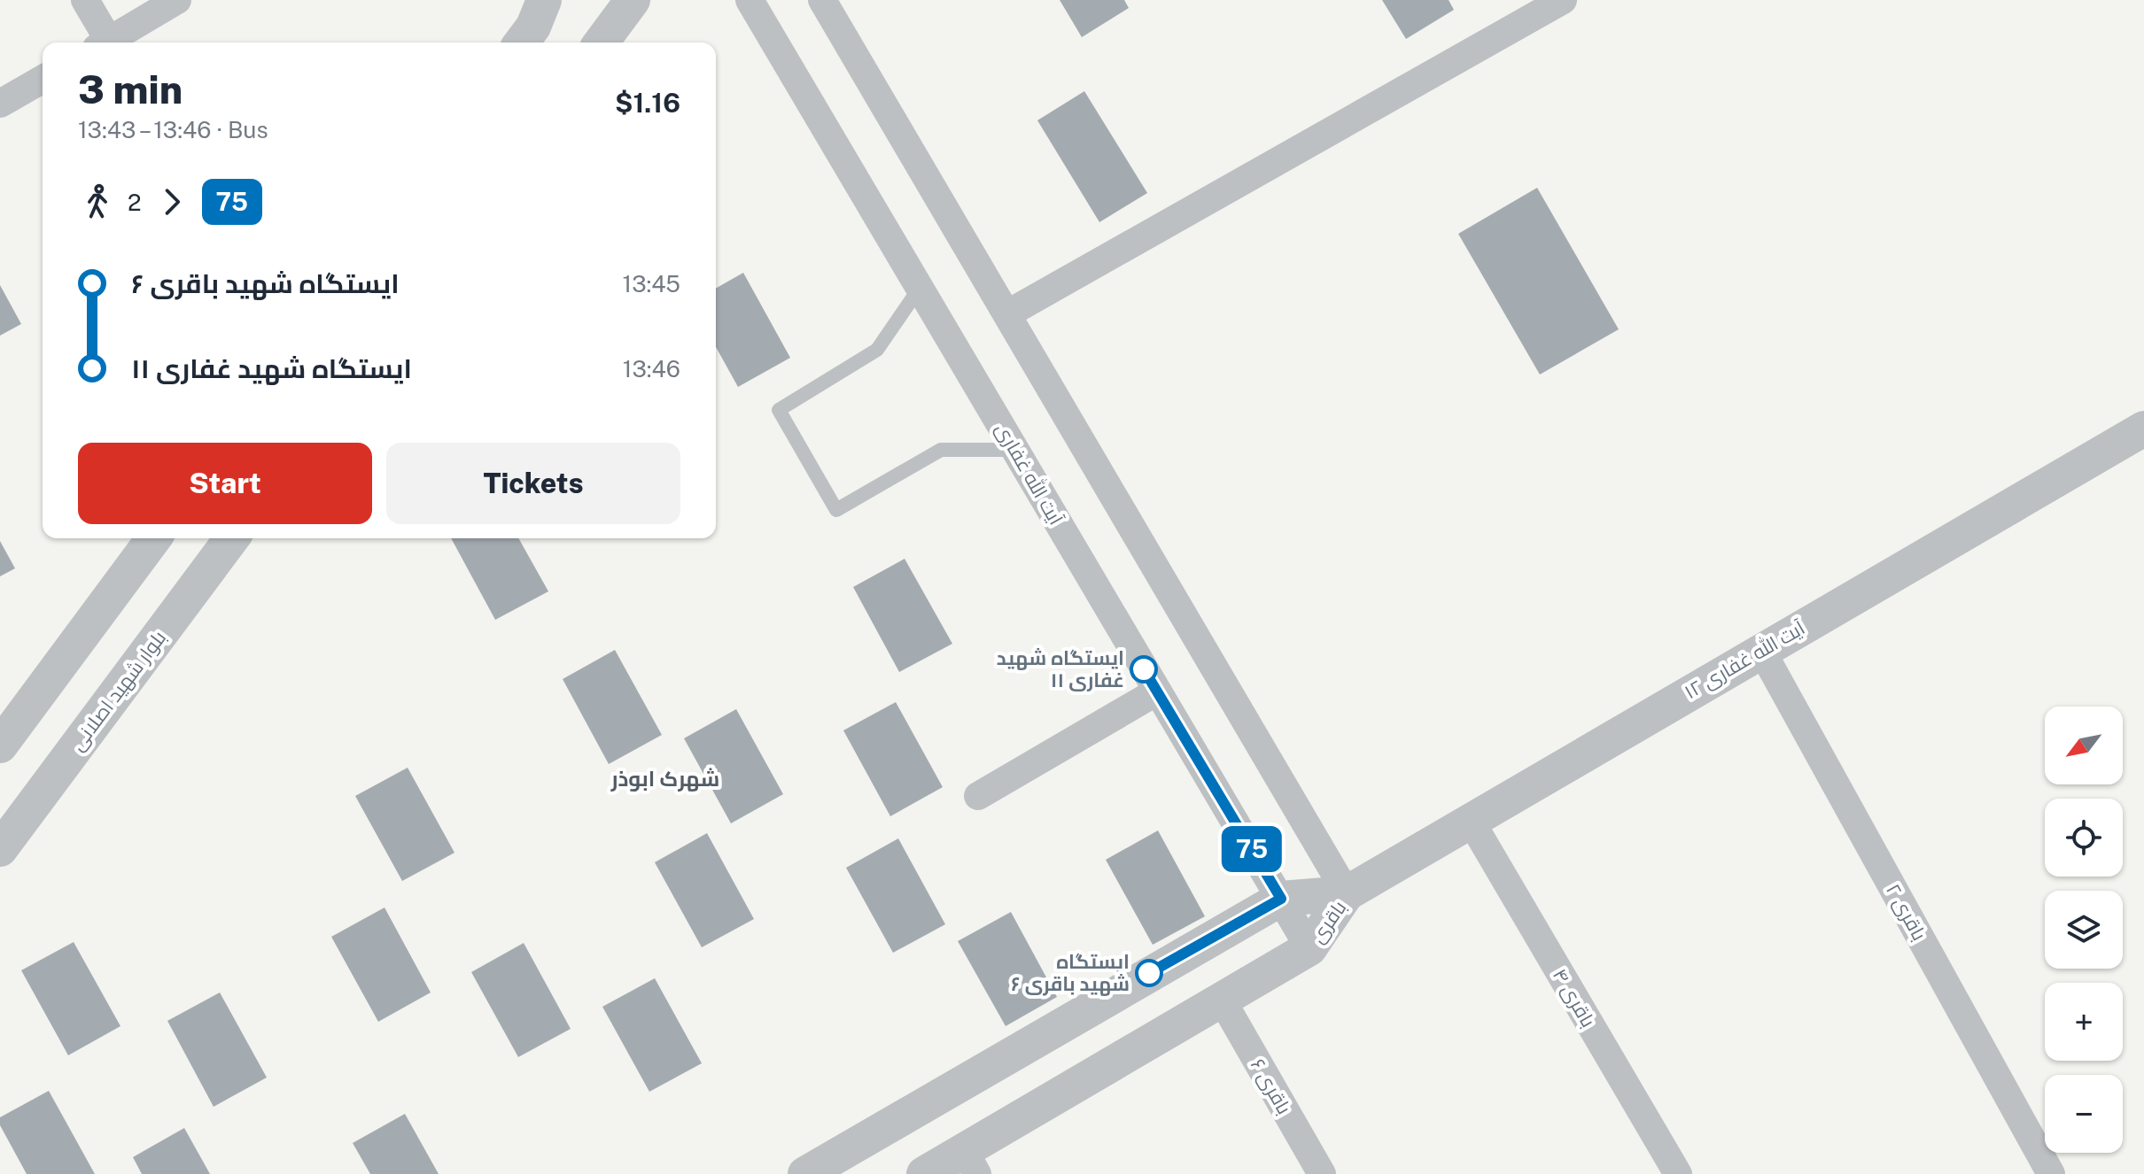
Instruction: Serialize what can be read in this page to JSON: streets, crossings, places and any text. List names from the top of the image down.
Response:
{
  "streets": {
    "street": [
      "آیت الله غفاری",
      "آیت الله غفاری ۱۲",
      "بلوار شهید اصلانی",
      "باقری ۲",
      "باقری",
      "باقری ۴",
      "باقری ۶"
    ]
  },
  "crossings": [
    ["آیت الله غفاری", "باقری"],
    ["آیت الله غفاری ۱۲", "باقری ۲"],
    ["آیت الله غفاری ۱۲", "باقری"],
    ["آیت الله غفاری ۱۲", "باقری ۴"],
    ["باقری", "باقری ۶"]
  ],
  "districts": ["شهرک ابوذر"],
  "places": ["ایستگاه شهید غفاری ۱۱", "ایستگاه شهید باقری ۶"],
  "lines": ["bus line 75"],
  "north": "bottom left",
  "page": {
    "on_map": "75",
    "heading": ["3 min", "13:43 – 13:46 · Bus", "$1.16"],
    "legs": ["2", "75"],
    "list": [
      {
        "name": "ایستگاه شهید باقری ۶",
        "value": "13:45"
      },
      {
        "name": "ایستگاه شهید غفاری ۱۱",
        "value": "13:46"
      }
    ],
    "buttons": ["Start", "Tickets"],
    "map_buttons": ["+", "−"]
  }
}
